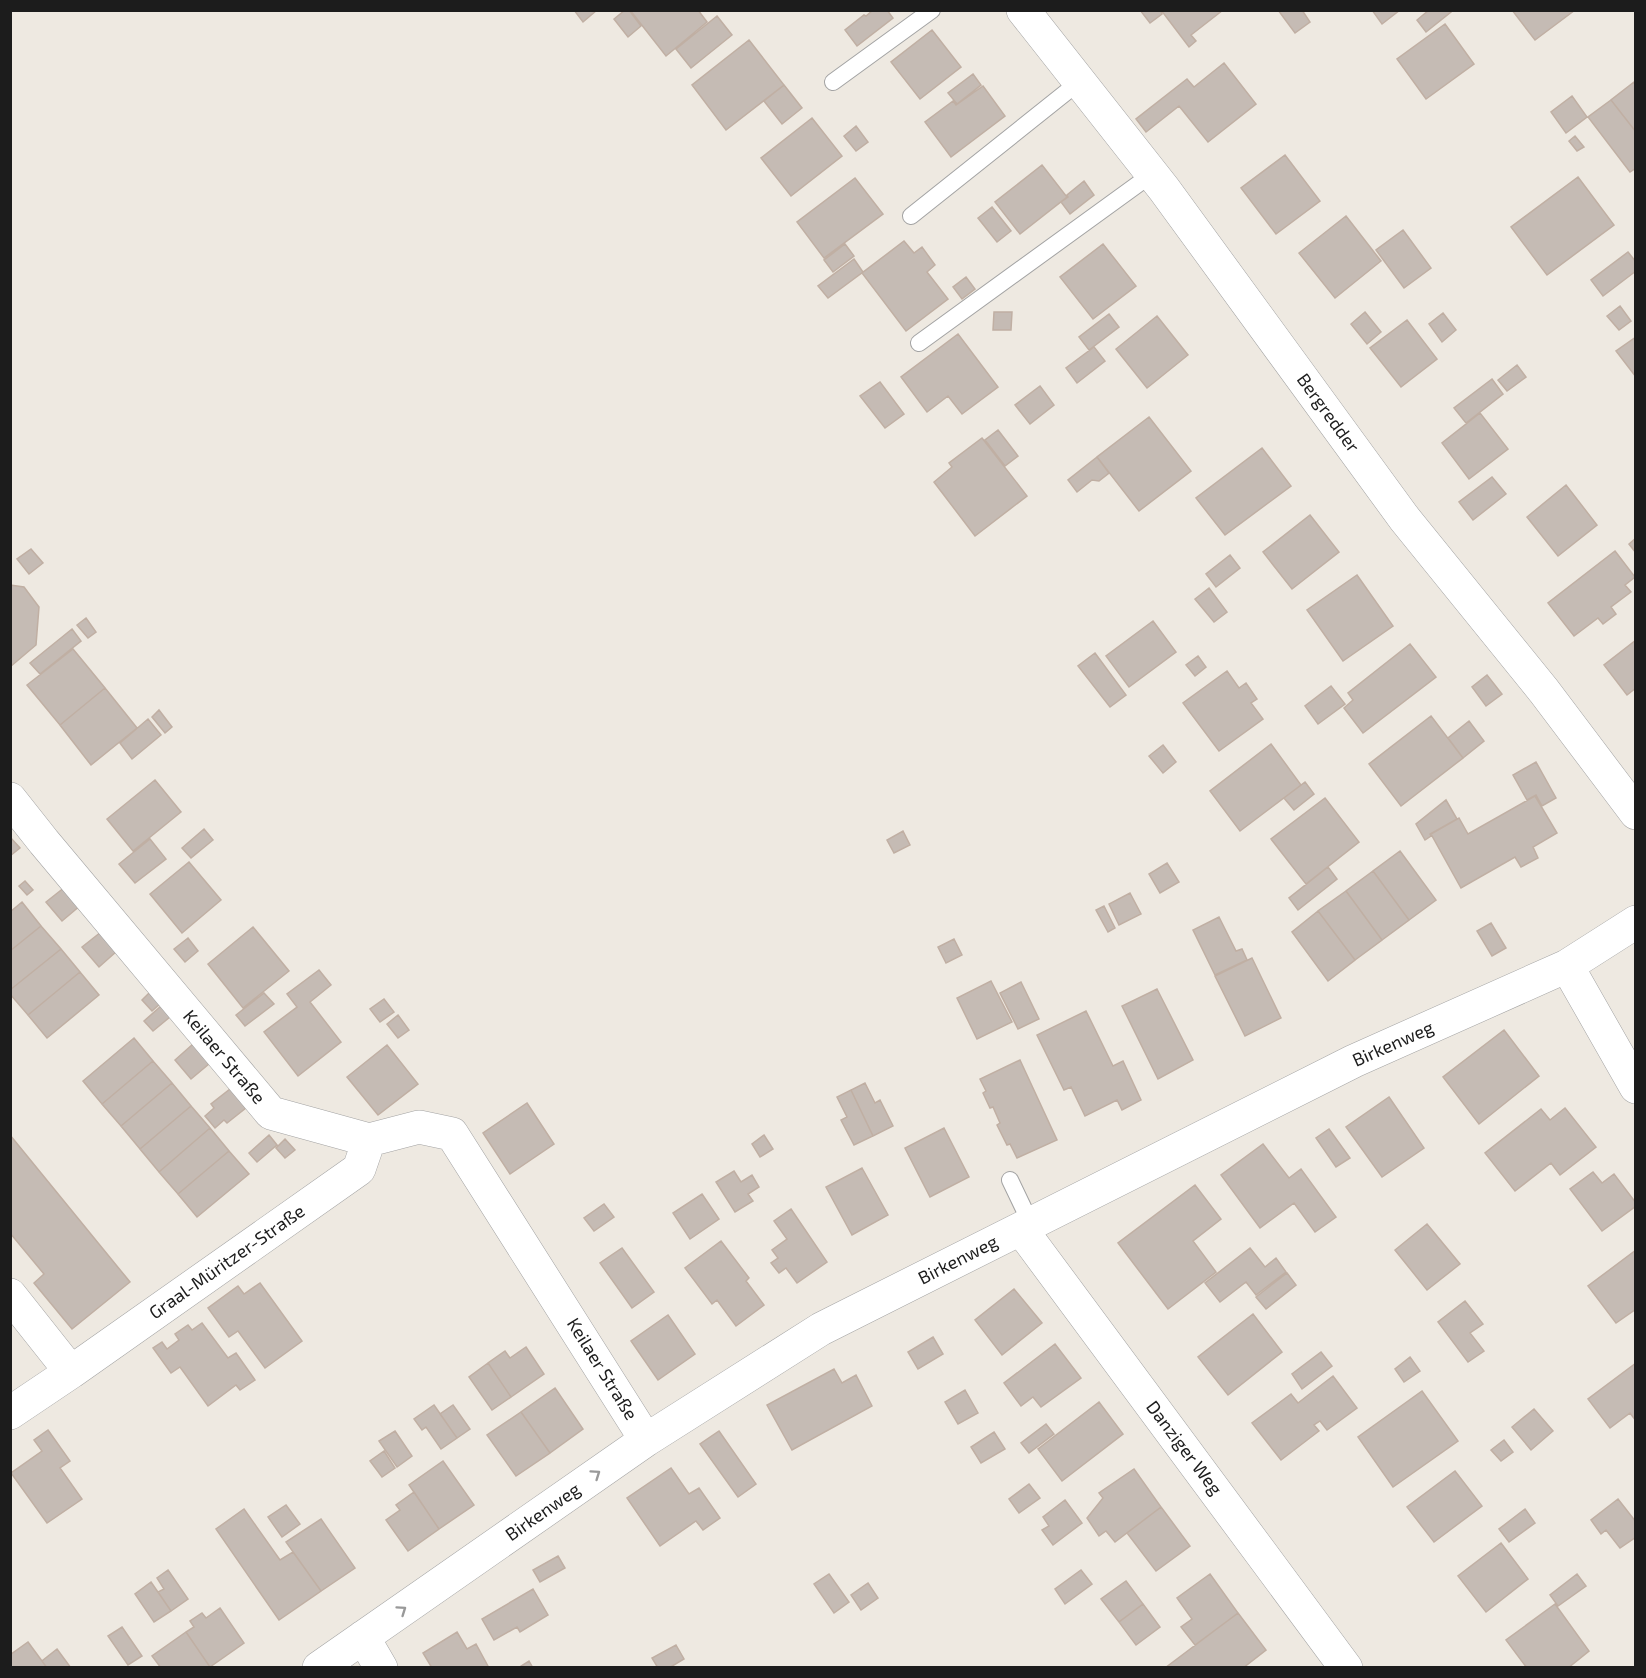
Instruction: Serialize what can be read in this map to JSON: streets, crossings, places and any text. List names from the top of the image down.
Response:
{
  "streets": {
    "street": [
      "Bergredder",
      "Birkenweg",
      "Keilaer Straße",
      "Graal-Müritzer-Straße",
      "Danziger Weg"
    ]
  },
  "crossings": [
    ["Birkenweg", "Keilaer Straße"],
    ["Birkenweg", "Danziger Weg"],
    ["Keilaer Straße", "Graal-Müritzer-Straße"]
  ]
}
